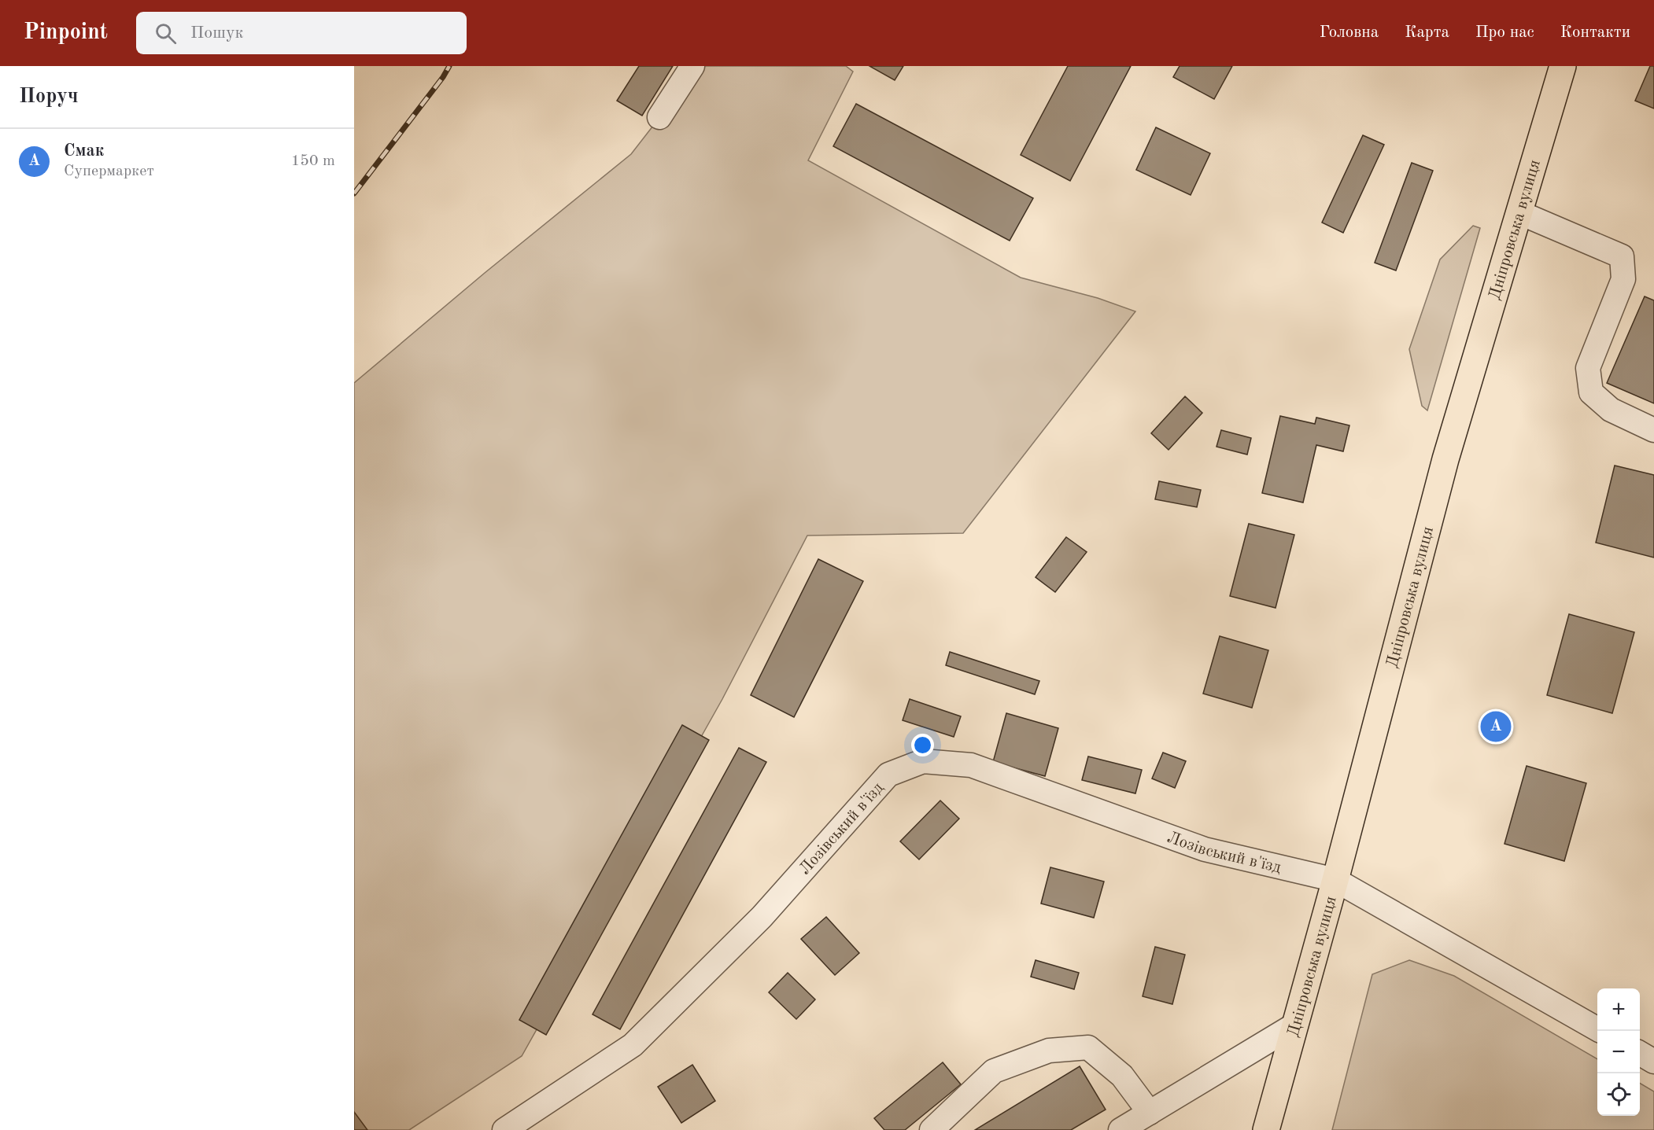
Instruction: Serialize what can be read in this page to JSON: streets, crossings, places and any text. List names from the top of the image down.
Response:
{
  "streets": {
    "highway": ["Дніпровська вулиця"],
    "street": ["Лозівський в'їзд"]
  },
  "crossings": [
    ["Дніпровська вулиця", "Лозівський в'їзд"]
  ],
  "page": {
    "header": "Pinpoint",
    "search": "Пошук",
    "nav": [
      "Головна",
      "Карта",
      "Про нас",
      "Контакти"
    ],
    "heading": "Поруч",
    "list": [
      {
        "mark": "A",
        "name": "Смак",
        "note": "Супермаркет",
        "value": "150 m"
      }
    ],
    "pins": "A",
    "map_buttons": ["+", "−"]
  }
}
